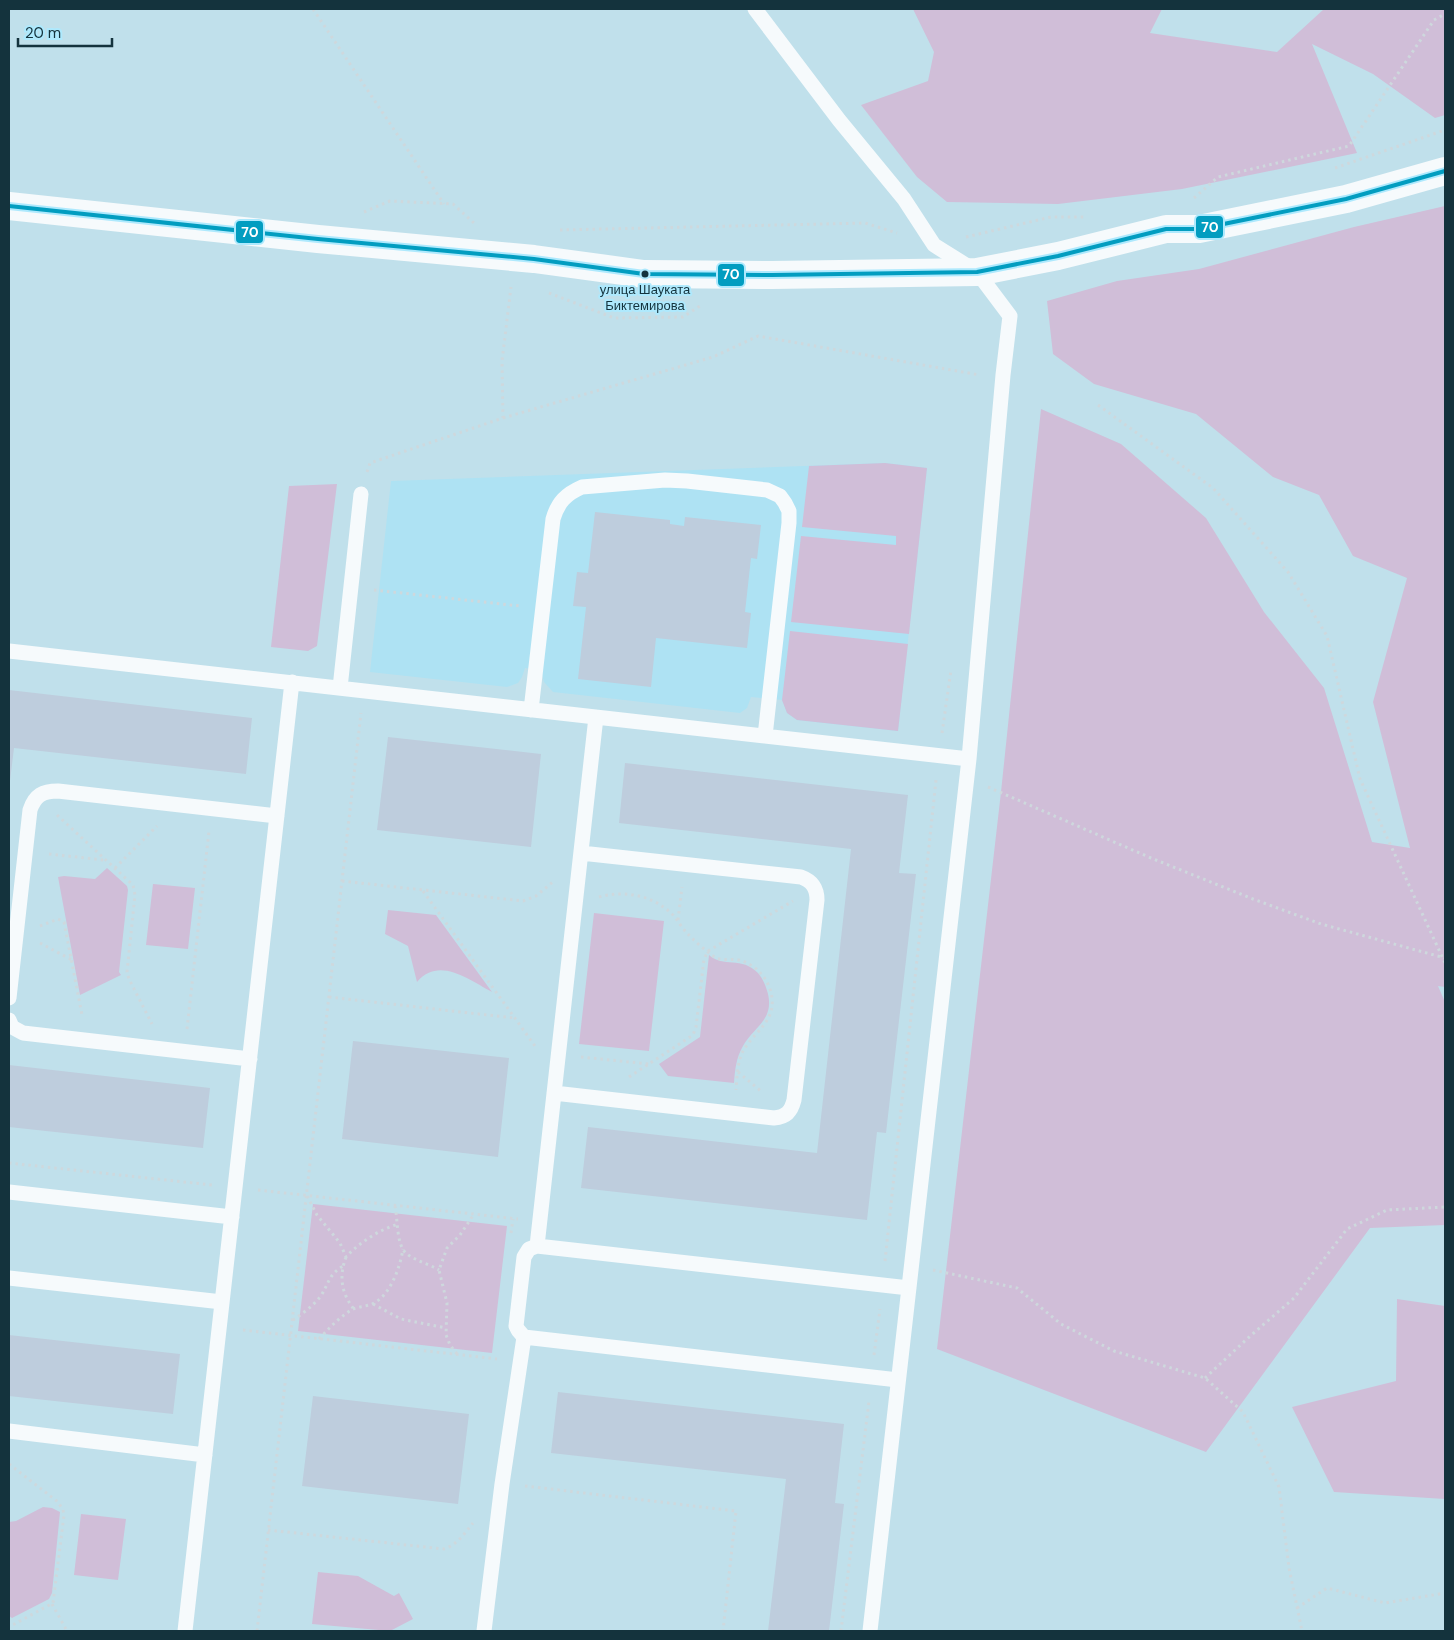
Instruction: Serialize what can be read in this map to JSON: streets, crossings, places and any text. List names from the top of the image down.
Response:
{
  "places": ["улица Шауката Биктемирова"],
  "lines": ["transit line 70"],
  "scale_bar": "20 m"
}
